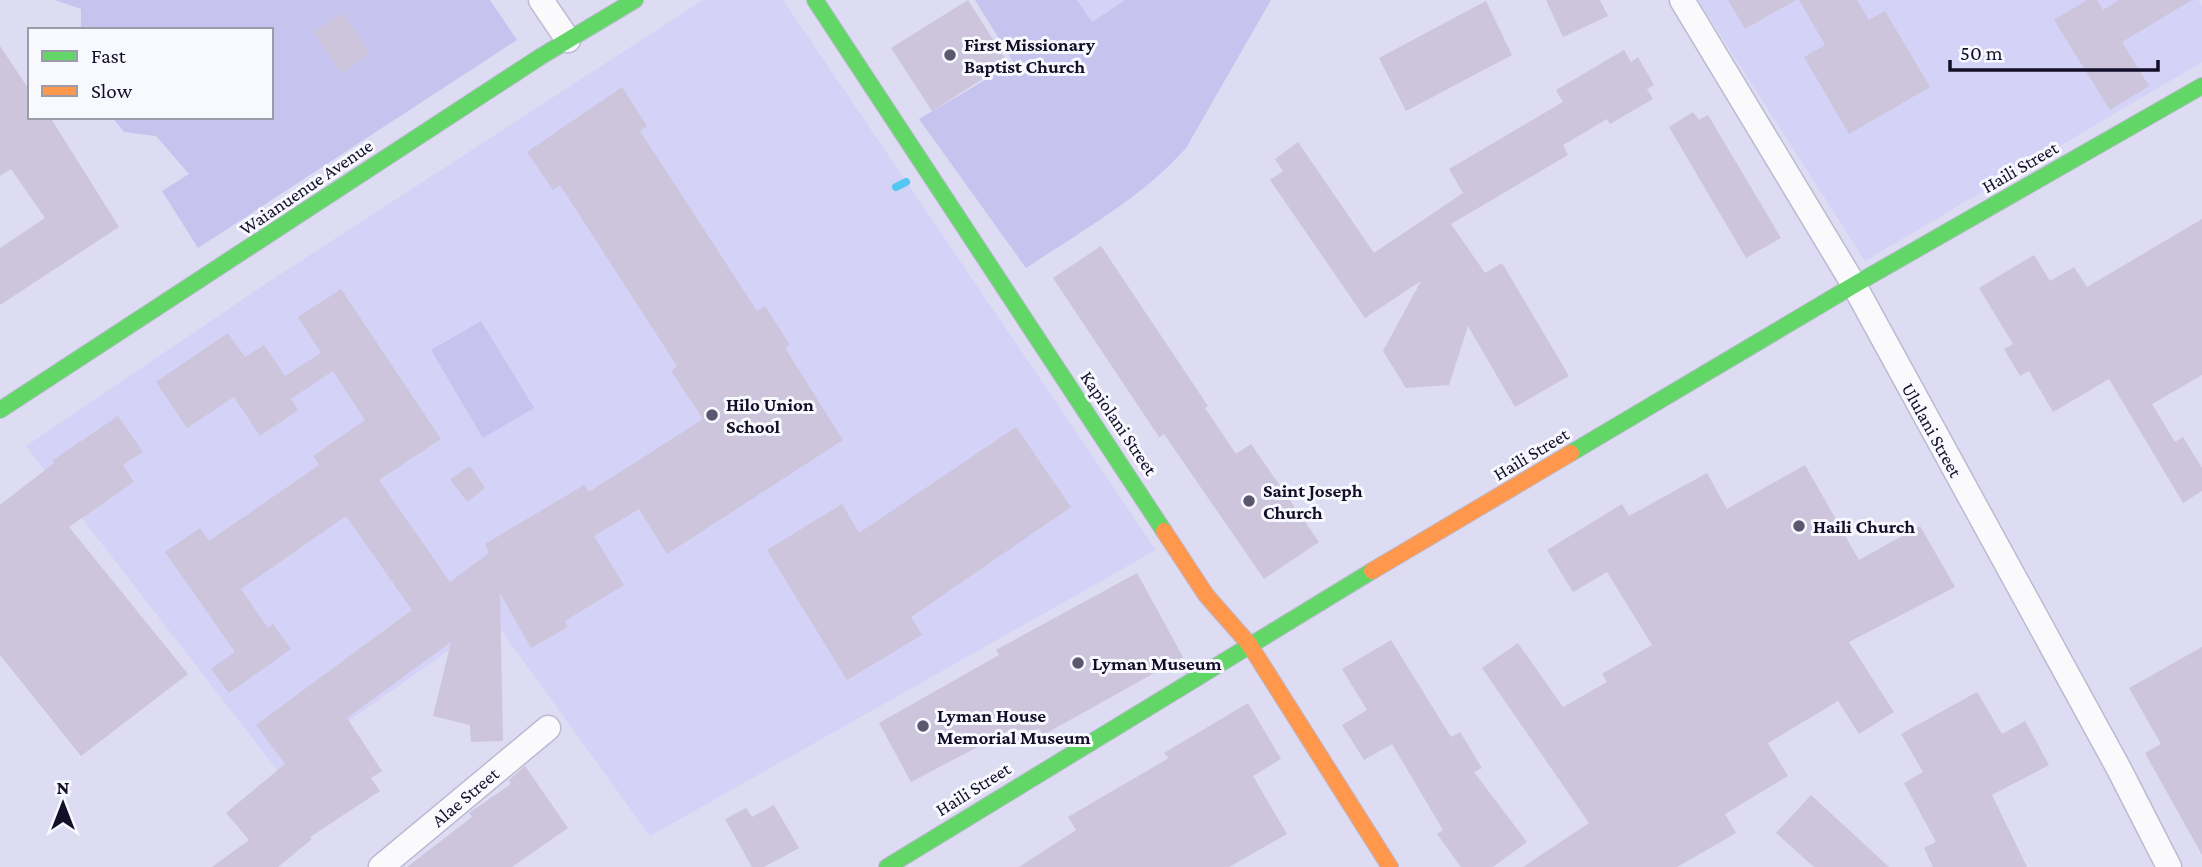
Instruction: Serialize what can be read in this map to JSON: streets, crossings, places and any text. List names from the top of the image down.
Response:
{
  "streets": {
    "street": [
      "Haili Street",
      "Waianuenue Avenue",
      "Kapiolani Street",
      "Ululani Street",
      "Alae Street"
    ]
  },
  "crossings": [
    ["Haili Street", "Kapiolani Street"],
    ["Haili Street", "Ululani Street"]
  ],
  "places": [
    "First Missionary Baptist Church",
    "Hilo Union School",
    "Saint Joseph Church",
    "Haili Church",
    "Lyman Museum",
    "Lyman House Memorial Museum"
  ],
  "legend": ["Fast", "Slow"],
  "scale_bar": "50 m",
  "north": "top"
}
